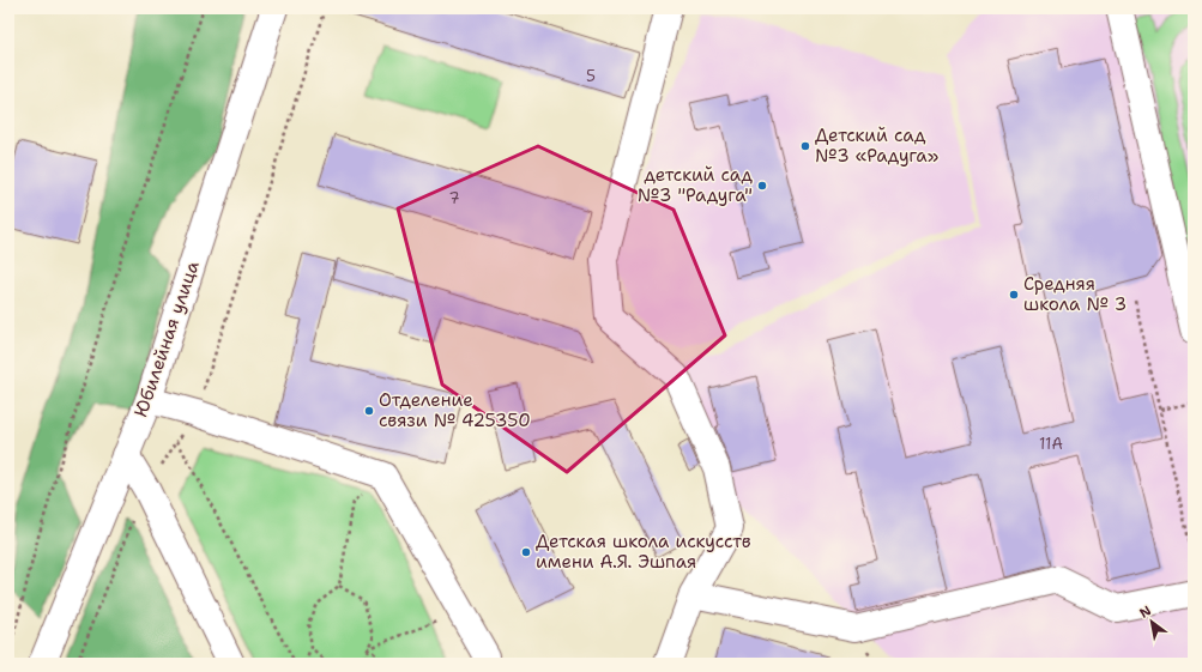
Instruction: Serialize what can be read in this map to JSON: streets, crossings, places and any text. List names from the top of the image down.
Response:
{
  "streets": {
    "street": ["Юбилейная улица"]
  },
  "places": [
    "Детский сад №3 «Радуга»",
    "детский сад №3 \"Радуга\"",
    "Средняя школа № 3",
    "Отделение связи № 425350",
    "Детская школа искусств имени А.Я. Эшпая"
  ],
  "house_numbers": ["5", "7", "11А"],
  "north": "top left"
}
